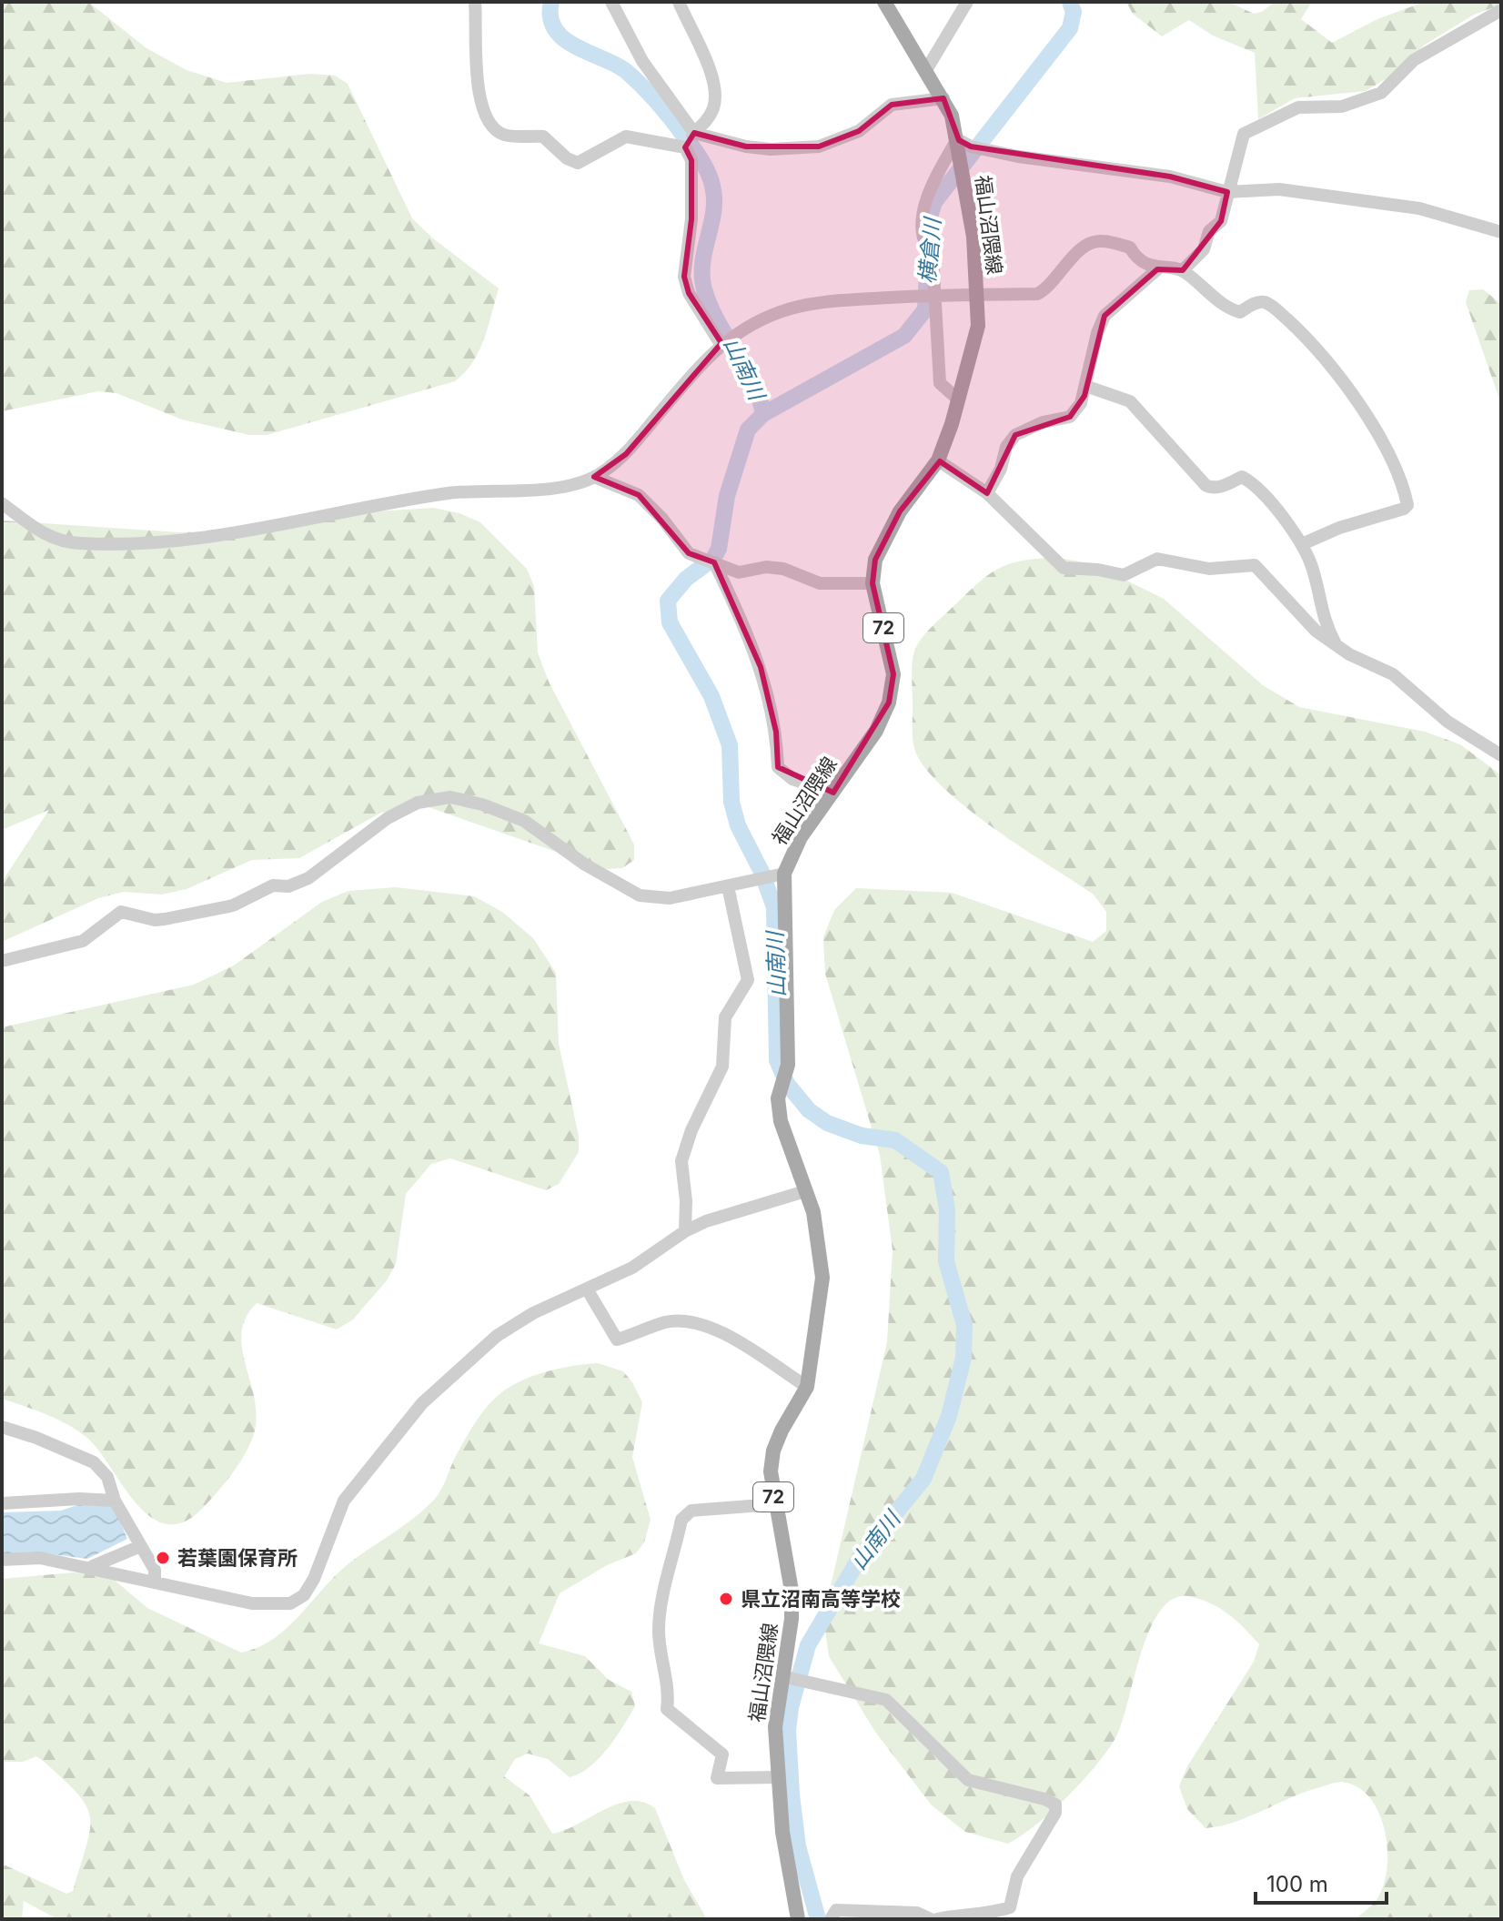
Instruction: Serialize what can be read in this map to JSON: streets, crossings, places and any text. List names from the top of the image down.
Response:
{
  "streets": {
    "main road": ["福山沼隈線", "72"]
  },
  "water": ["横倉川", "山南川"],
  "places": ["若葉園保育所", "県立沼南高等学校"],
  "scale_bar": "100 m"
}
